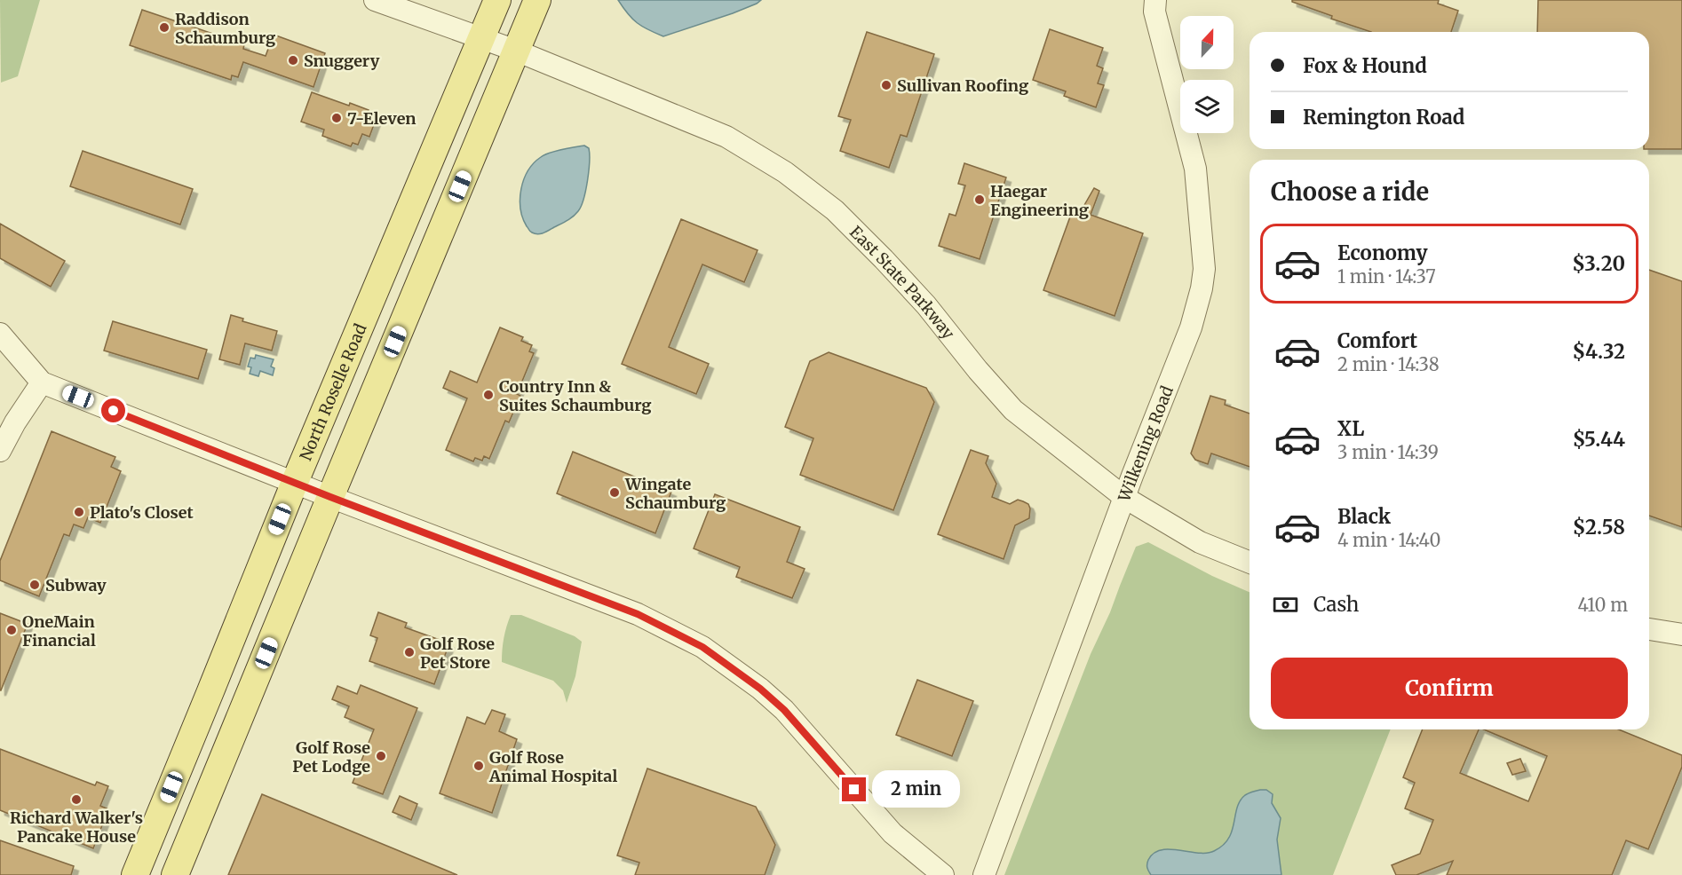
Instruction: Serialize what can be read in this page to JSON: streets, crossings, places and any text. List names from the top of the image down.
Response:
{
  "streets": {
    "main road": ["North Roselle Road"],
    "street": ["East State Parkway", "Wilkening Road"]
  },
  "crossings": [
    ["East State Parkway", "North Roselle Road"],
    ["East State Parkway", "Wilkening Road"]
  ],
  "places": [
    "Raddison Schaumburg",
    "Snuggery",
    "Sullivan Roofing",
    "7-Eleven",
    "Haegar Engineering",
    "Country Inn & Suites Schaumburg",
    "Wingate Schaumburg",
    "Plato's Closet",
    "Subway",
    "OneMain Financial",
    "Golf Rose Pet Store",
    "Golf Rose Pet Lodge",
    "Golf Rose Animal Hospital",
    "Richard Walker's Pancake House"
  ],
  "north": "top",
  "page": {
    "banner": ["Fox & Hound", "Remington Road"],
    "heading": "Choose a ride",
    "list": [
      {
        "name": "Economy",
        "note": "1 min · 14:37",
        "value": "$3.20"
      },
      {
        "name": "Comfort",
        "note": "2 min · 14:38",
        "value": "$4.32"
      },
      {
        "name": "XL",
        "note": "3 min · 14:39",
        "value": "$5.44"
      },
      {
        "name": "Black",
        "note": "4 min · 14:40",
        "value": "$2.58"
      }
    ],
    "pay": ["Cash", "410 m"],
    "buttons": "Confirm",
    "bubble": "2 min"
  }
}
